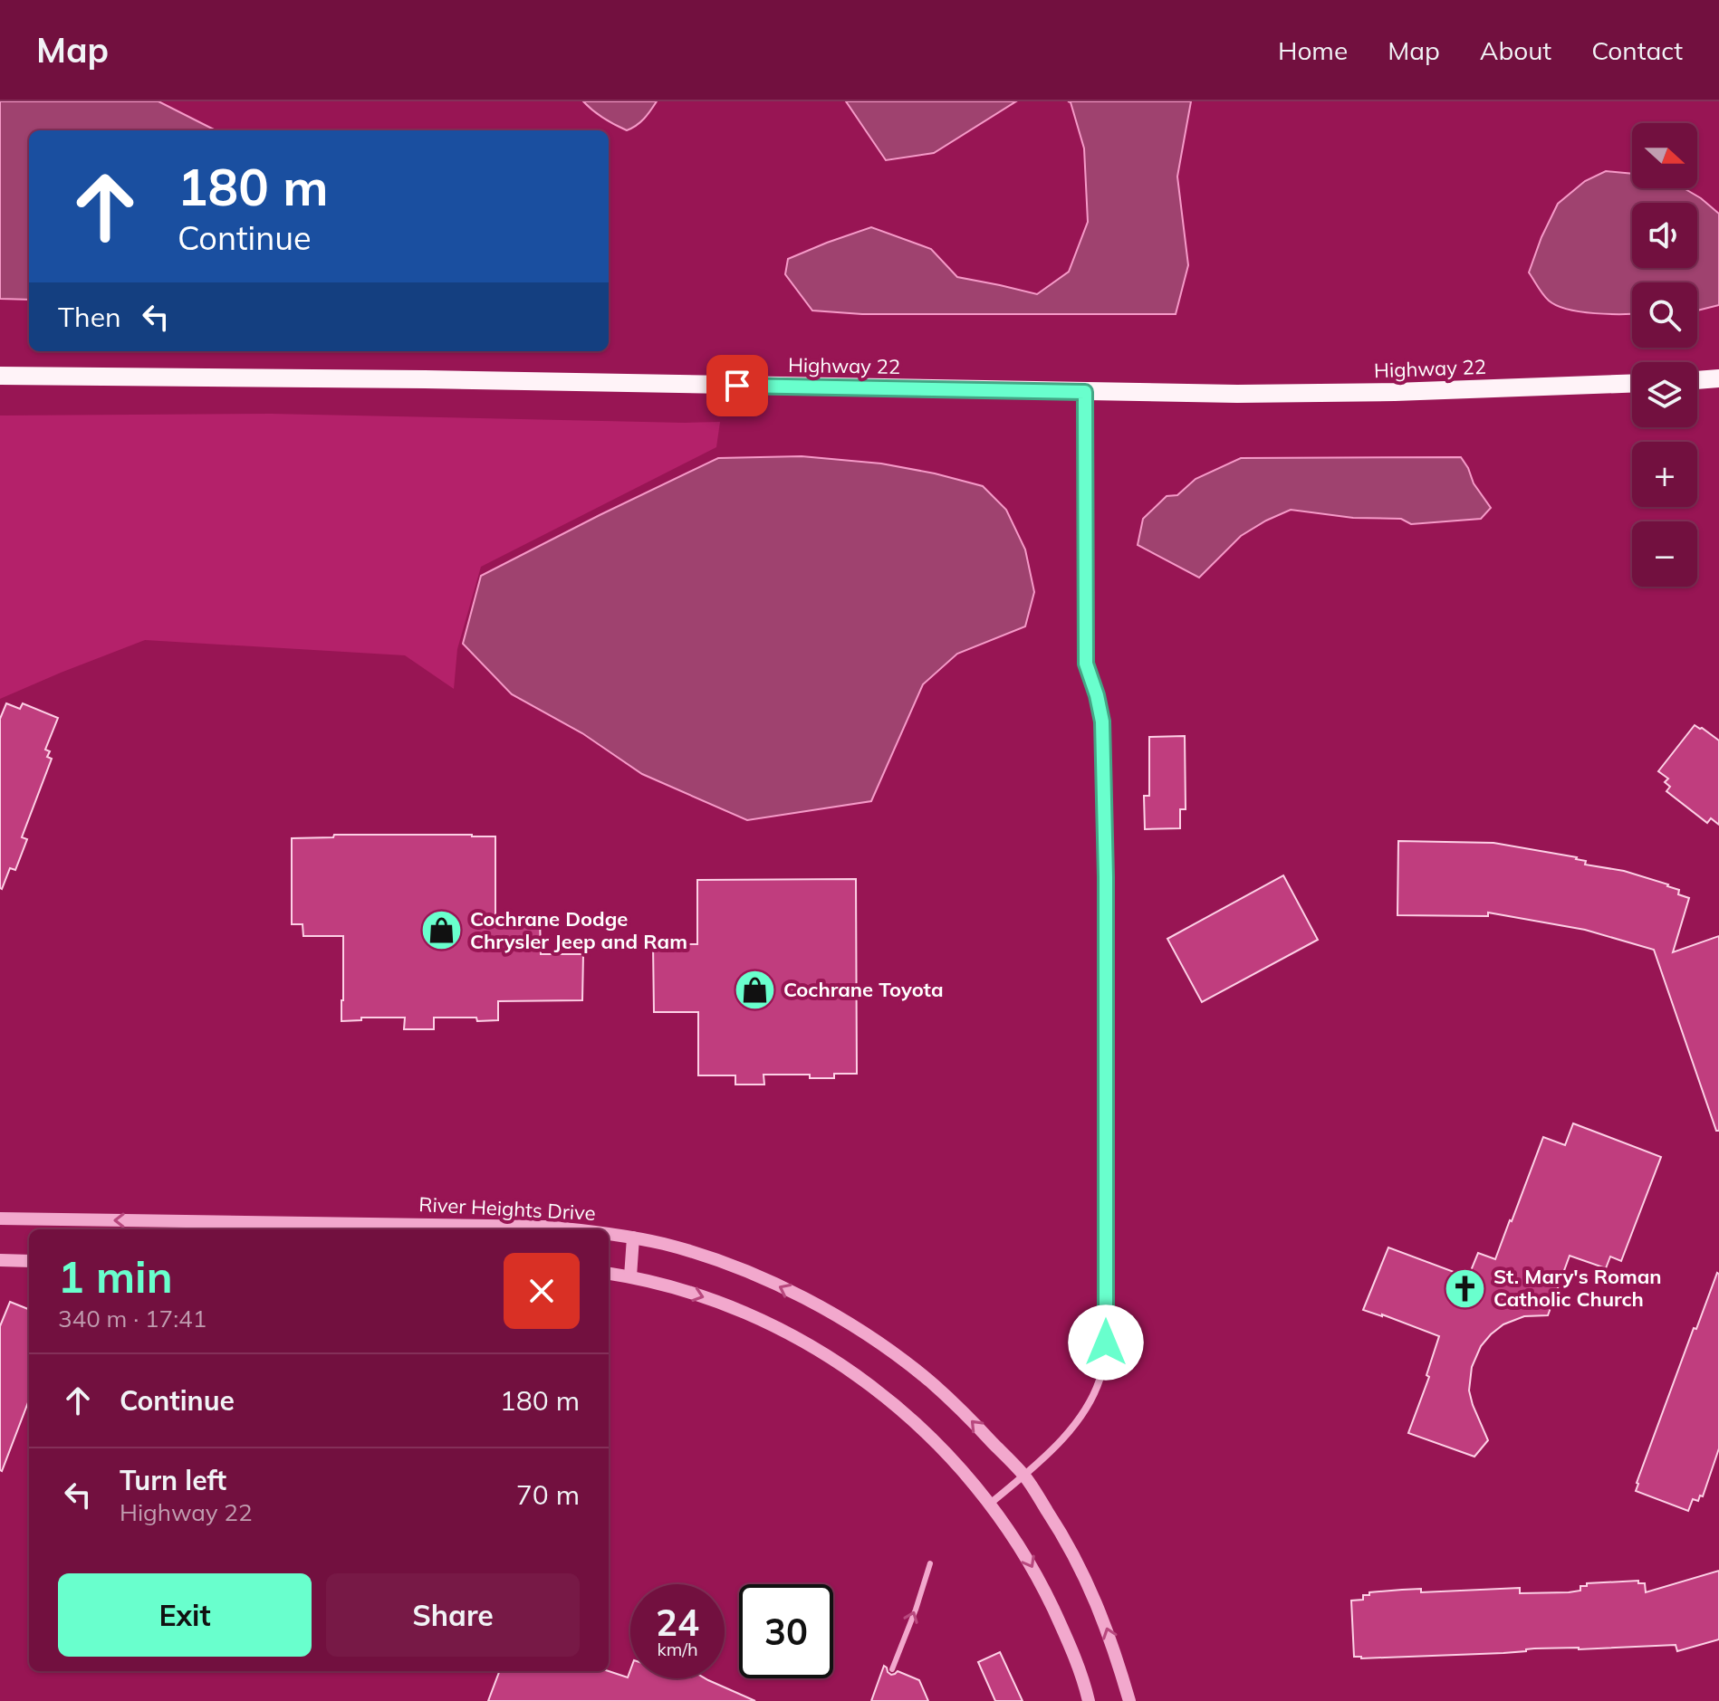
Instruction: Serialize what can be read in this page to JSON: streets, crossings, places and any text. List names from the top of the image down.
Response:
{
  "streets": {
    "main road": ["Highway 22"],
    "street": ["River Heights Drive"]
  },
  "places": {
    "shop": ["Cochrane Dodge Chrysler Jeep and Ram", "Cochrane Toyota"],
    "church": ["St. Mary's Roman Catholic Church"]
  },
  "north": "right",
  "page": {
    "header": "Map",
    "nav": [
      "Home",
      "Map",
      "About",
      "Contact"
    ],
    "map_buttons": ["+", "−"],
    "turn": ["180 m", "Continue"],
    "then": "Then",
    "heading": ["1 min", "340 m · 17:41"],
    "list": [
      {
        "name": "Continue",
        "value": "180 m"
      },
      {
        "name": "Turn left",
        "note": "Highway 22",
        "value": "70 m"
      }
    ],
    "buttons": ["Exit", "Share"],
    "speed": "24 km/h",
    "limit": "30"
  }
}
